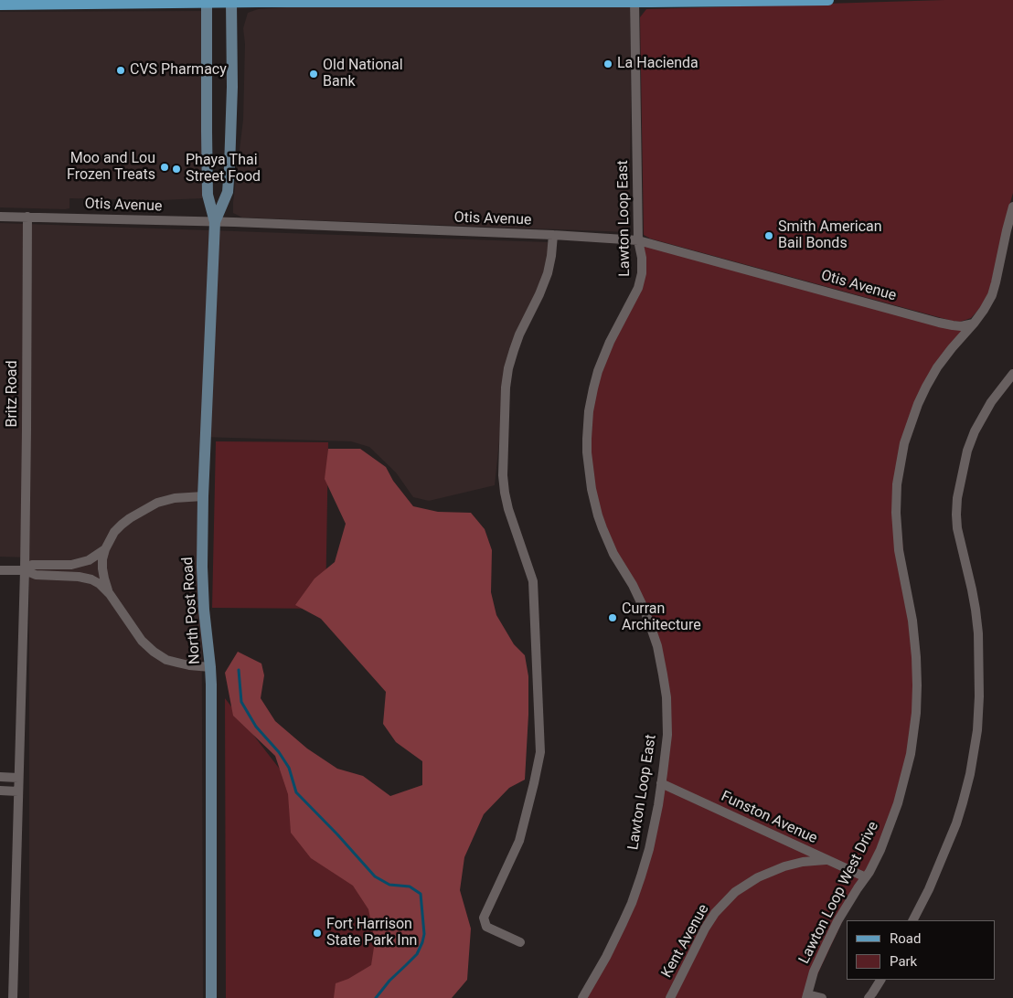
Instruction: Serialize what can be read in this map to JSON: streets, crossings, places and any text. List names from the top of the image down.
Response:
{
  "streets": {
    "street": [
      "Otis Avenue",
      "Lawton Loop East",
      "Britz Road",
      "North Post Road",
      "Funston Avenue",
      "Lawton Loop West Drive",
      "Kent Avenue"
    ]
  },
  "crossings": [
    ["Otis Avenue", "Lawton Loop East"],
    ["Otis Avenue", "Britz Road"],
    ["Otis Avenue", "North Post Road"],
    ["Otis Avenue", "Lawton Loop West Drive"],
    ["Lawton Loop East", "Funston Avenue"],
    ["Funston Avenue", "Lawton Loop West Drive"],
    ["Funston Avenue", "Kent Avenue"]
  ],
  "places": [
    "La Hacienda",
    "CVS Pharmacy",
    "Old National Bank",
    "Moo and Lou Frozen Treats",
    "Phaya Thai Street Food",
    "Smith American Bail Bonds",
    "Curran Architecture",
    "Fort Harrison State Park Inn"
  ],
  "legend": ["Road", "Park"]
}
